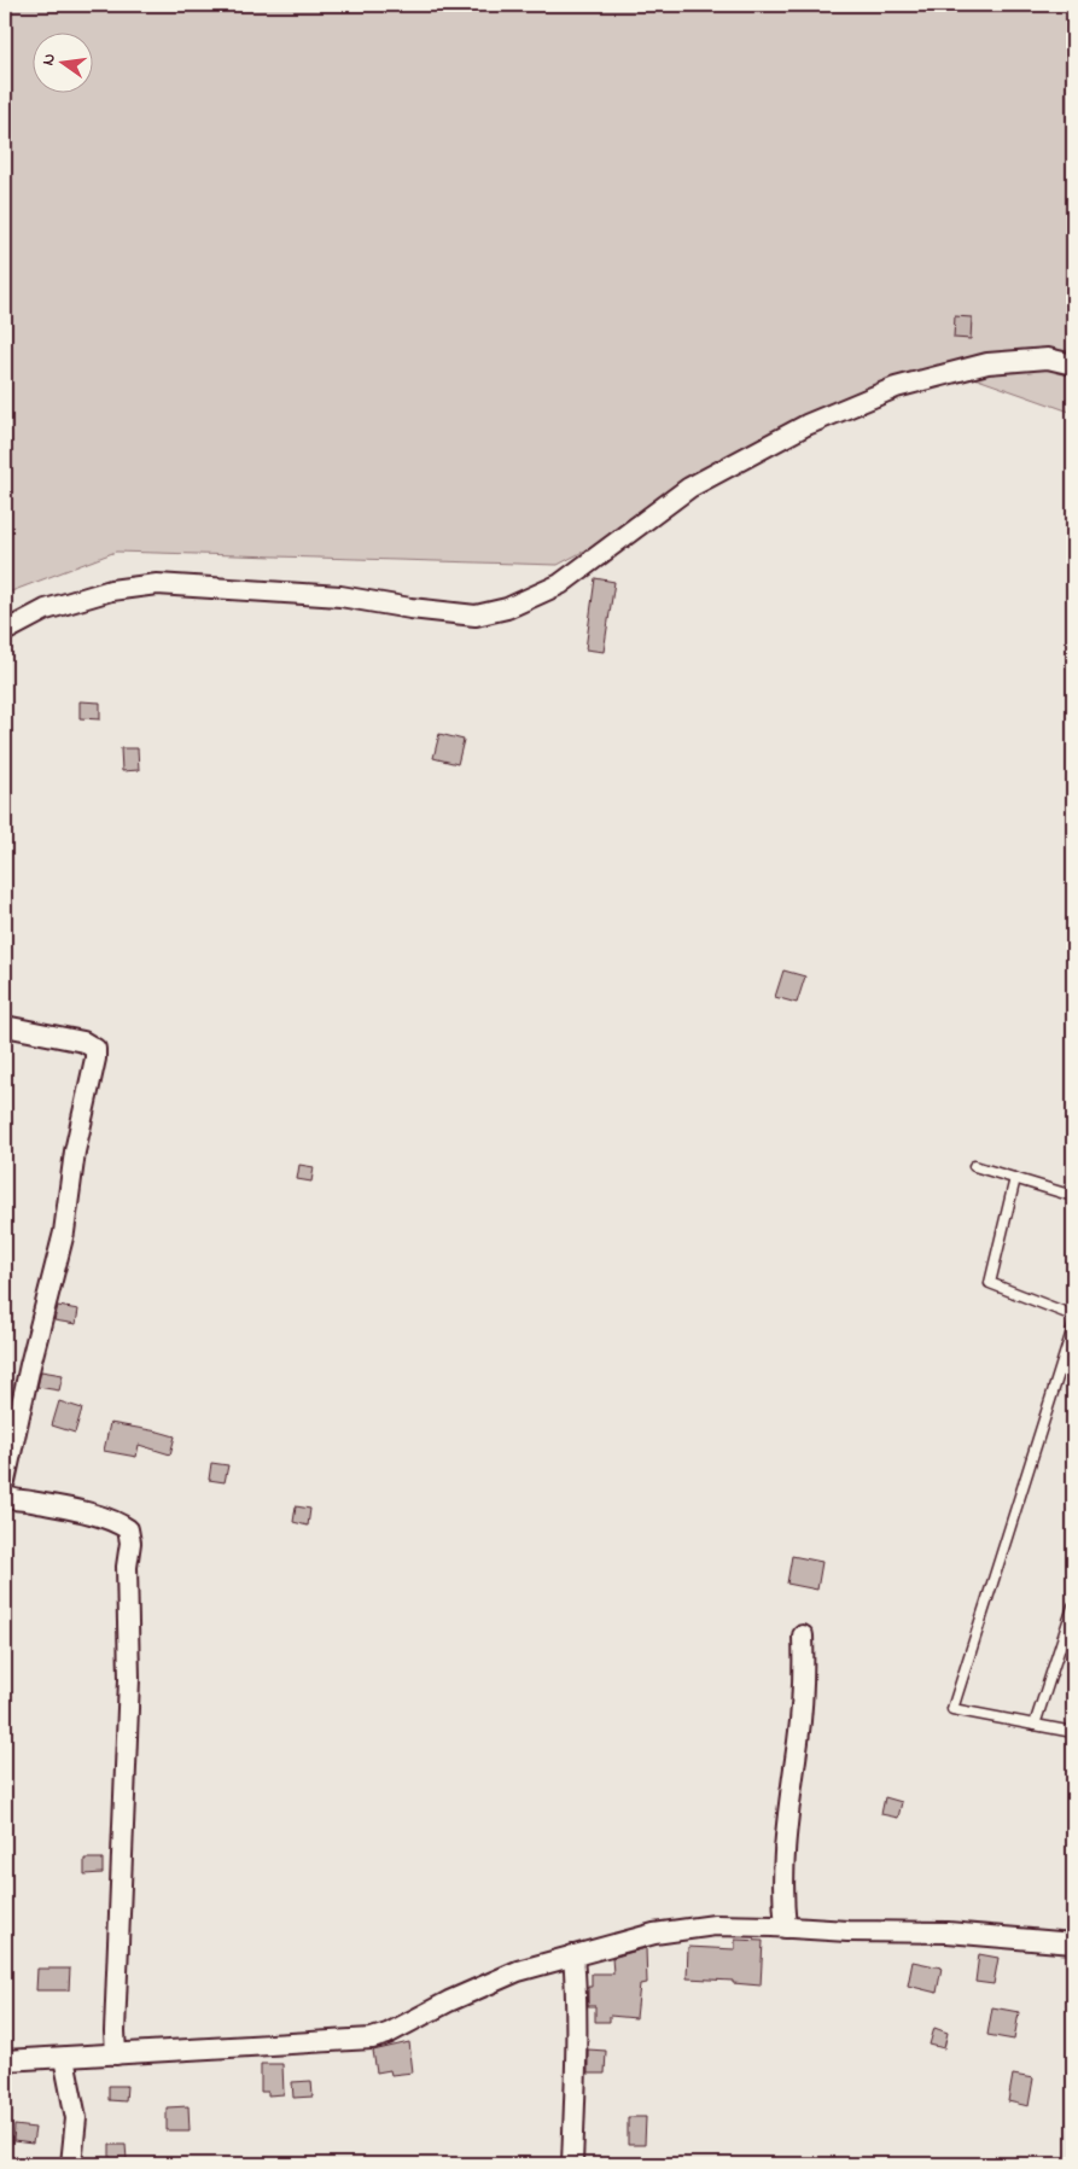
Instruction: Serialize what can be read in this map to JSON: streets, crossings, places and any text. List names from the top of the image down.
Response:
{
  "north": "left"
}
